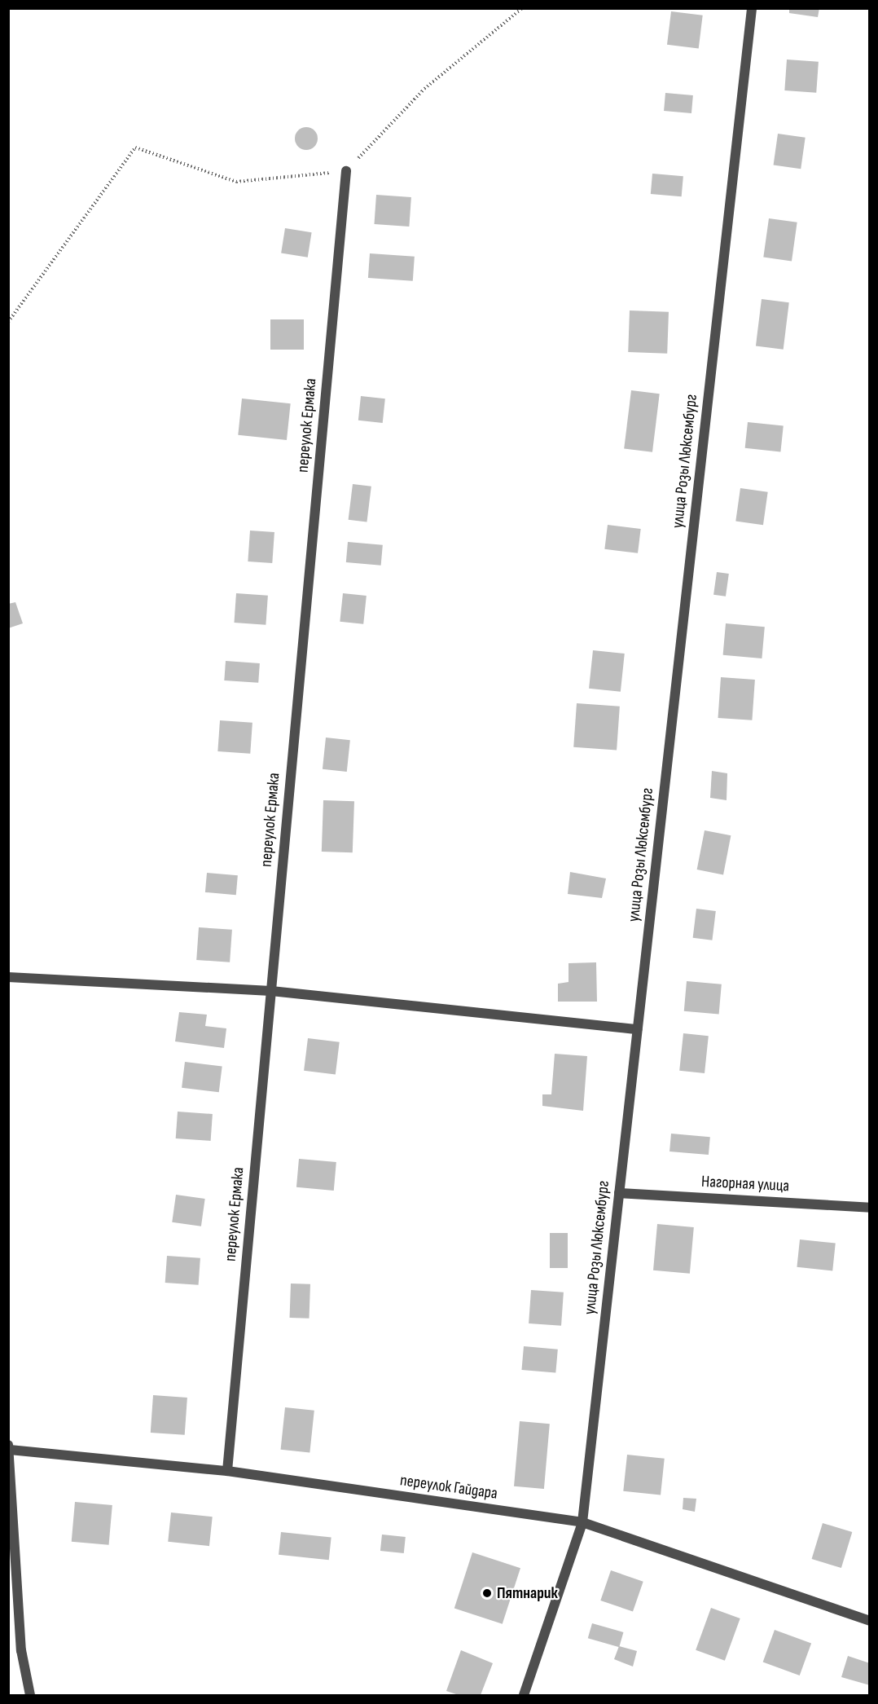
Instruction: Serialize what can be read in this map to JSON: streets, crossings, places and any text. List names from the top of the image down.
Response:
{
  "streets": {
    "street": [
      "переулок Ермака",
      "улица Розы Люксембург",
      "Нагорная улица",
      "переулок Гайдара"
    ]
  },
  "crossings": [
    ["переулок Ермака", "переулок Гайдара"],
    ["улица Розы Люксембург", "Нагорная улица"],
    ["улица Розы Люксембург", "переулок Гайдара"]
  ],
  "places": ["Пятнарик"]
}
